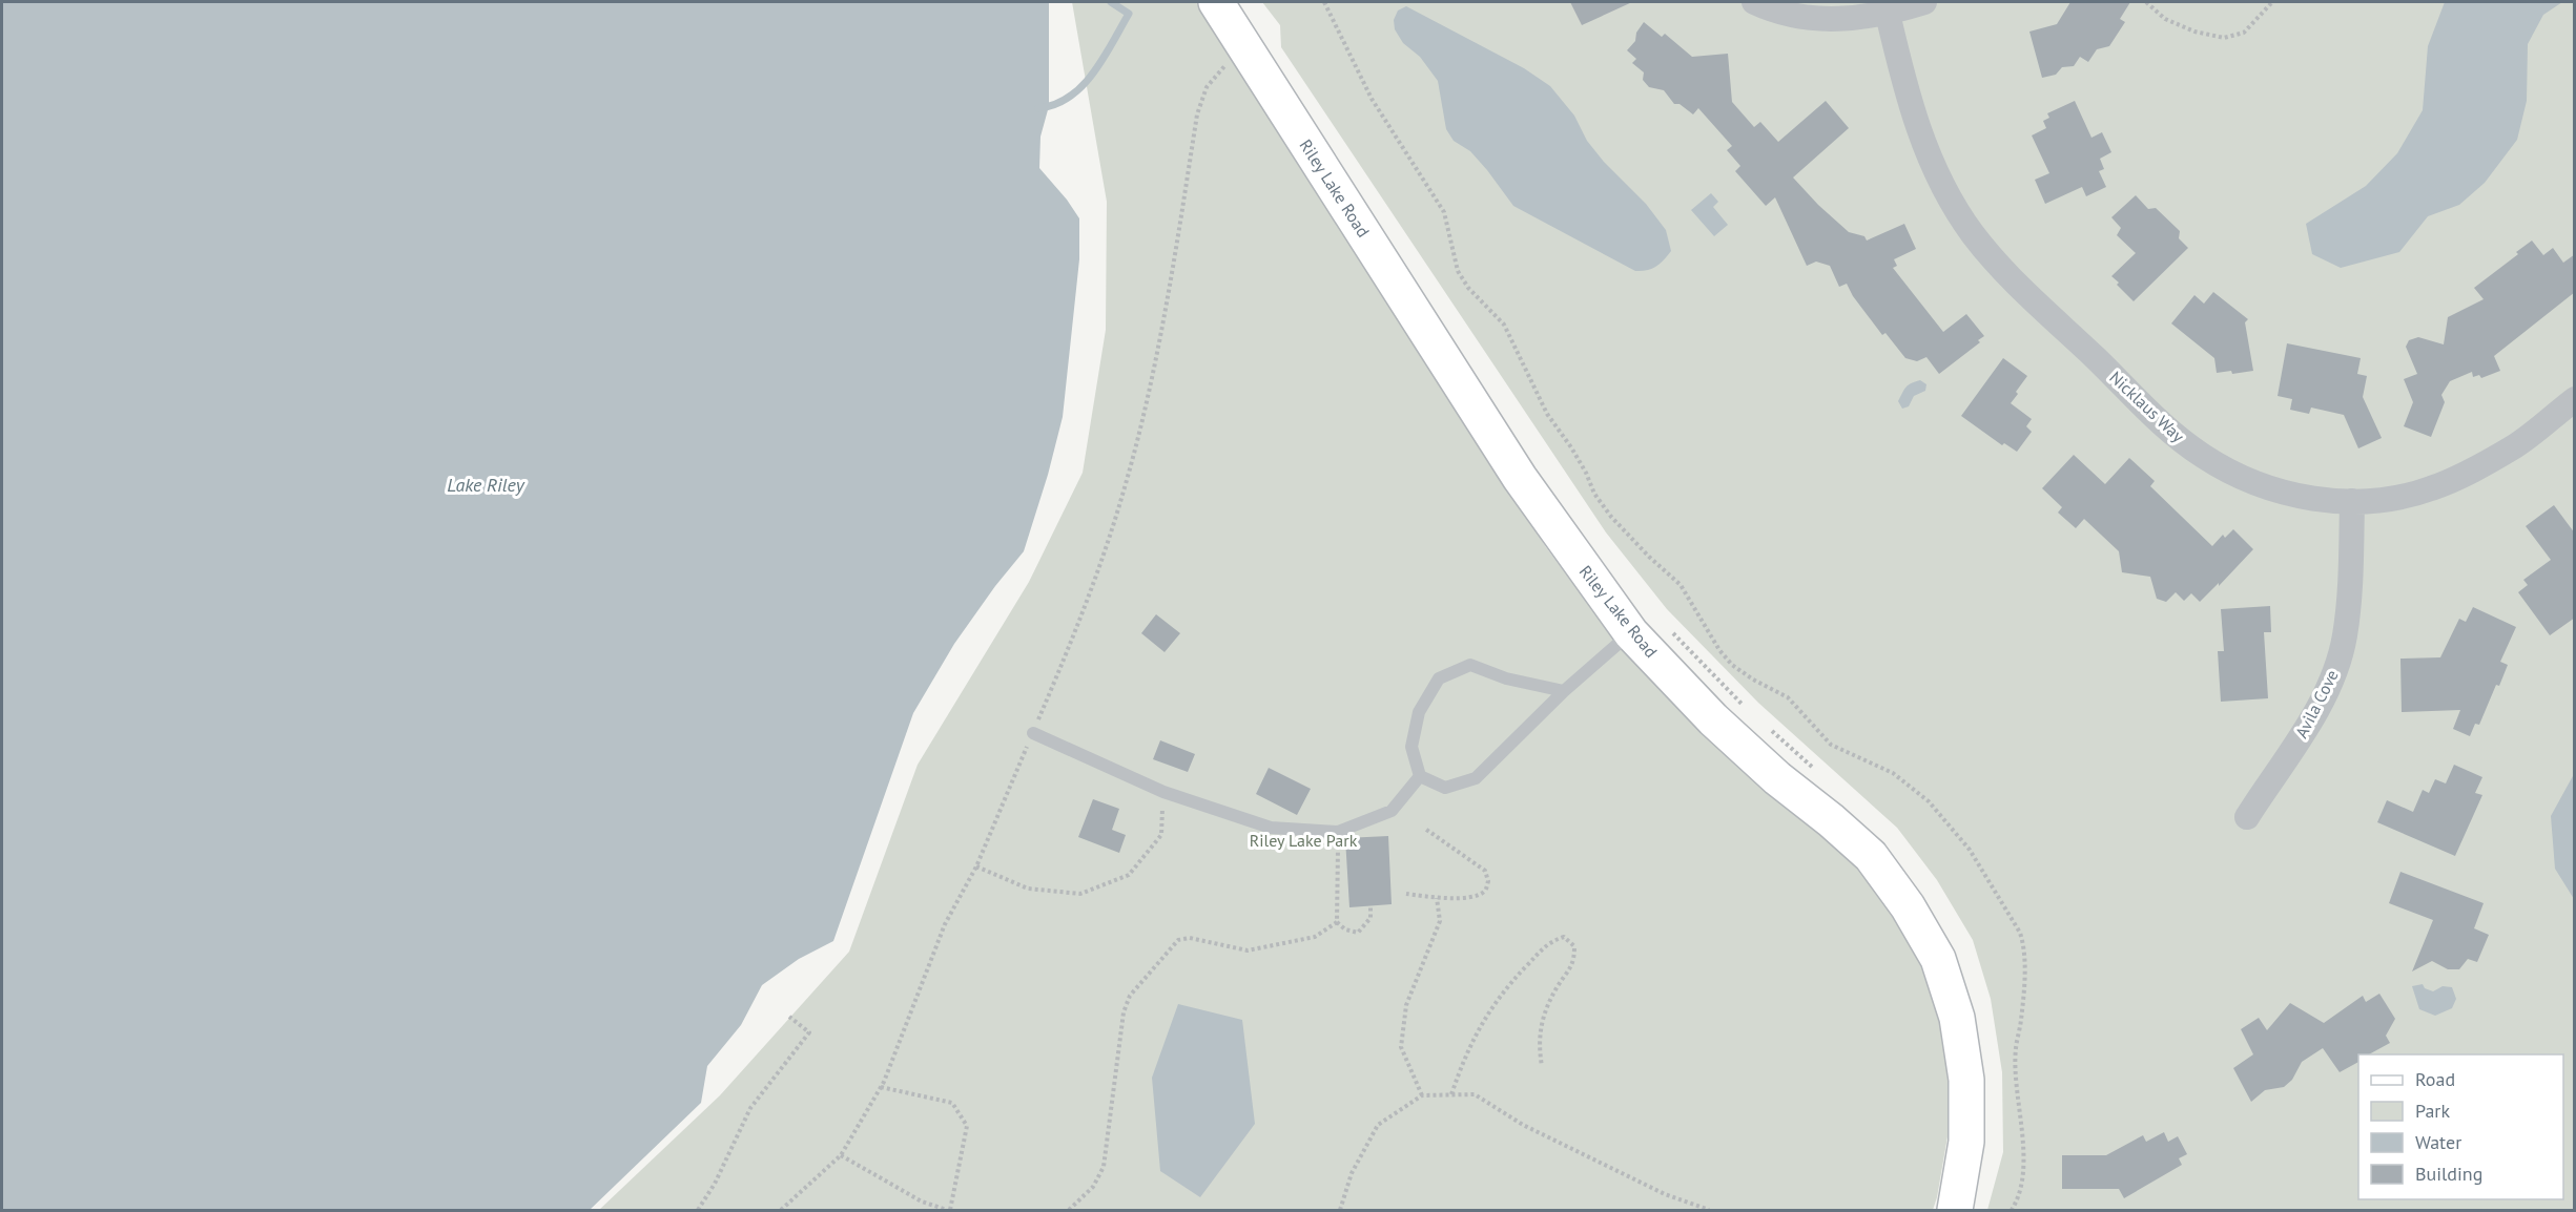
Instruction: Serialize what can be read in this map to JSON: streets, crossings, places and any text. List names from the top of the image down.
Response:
{
  "streets": {
    "street": ["Riley Lake Road", "Nicklaus Way", "Avila Cove"]
  },
  "crossings": [
    ["Nicklaus Way", "Avila Cove"]
  ],
  "water": ["Lake Riley"],
  "parks": ["Riley Lake Park"],
  "legend": [
    "Road",
    "Park",
    "Water",
    "Building"
  ]
}
